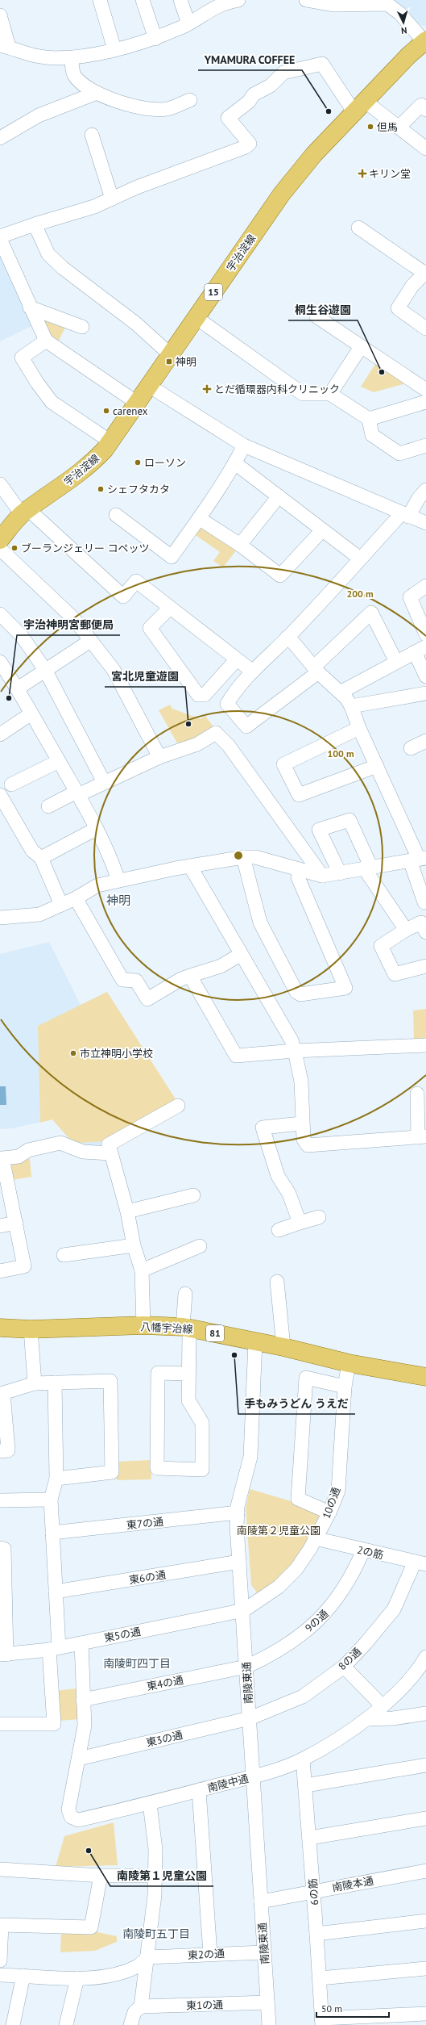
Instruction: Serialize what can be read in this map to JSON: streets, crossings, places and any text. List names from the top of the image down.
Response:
{
  "streets": {
    "main road": [
      "宇治淀線",
      "15",
      "八幡宇治線",
      "81"
    ],
    "street": [
      "10の通",
      "東7の通",
      "2の筋",
      "東6の通",
      "9の通",
      "東5の通",
      "8の通",
      "東4の通",
      "南陵東通",
      "東3の通",
      "南陵中通",
      "南陵本通",
      "6の筋",
      "東2の通",
      "東1の通"
    ]
  },
  "crossings": [
    ["八幡宇治線", "10の通"],
    ["八幡宇治線", "南陵東通"],
    ["10の通", "2の筋"],
    ["10の通", "東5の通"],
    ["10の通", "南陵東通"],
    ["東7の通", "南陵東通"],
    ["2の筋", "9の通"],
    ["2の筋", "8の通"],
    ["東6の通", "南陵東通"],
    ["9の通", "東4の通"],
    ["9の通", "南陵東通"],
    ["東5の通", "南陵東通"],
    ["8の通", "南陵東通"],
    ["8の通", "東3の通"],
    ["東4の通", "南陵東通"],
    ["南陵東通", "東3の通"],
    ["南陵東通", "南陵中通"],
    ["南陵東通", "南陵本通"],
    ["南陵東通", "東2の通"],
    ["南陵東通", "東1の通"],
    ["東3の通", "南陵中通"],
    ["南陵中通", "6の筋"],
    ["南陵本通", "6の筋"]
  ],
  "districts": ["神明", "南陵町四丁目", "南陵町五丁目"],
  "parks": ["南陵第２児童公園"],
  "places": {
    "other": [
      "YMAMURA COFFEE",
      "但馬",
      "桐生谷遊園",
      "carenex",
      "ローソン",
      "シェフタカタ",
      "ブーランジェリー コペッツ",
      "宇治神明宮郵便局",
      "宮北児童遊園",
      "市立神明小学校",
      "手もみうどん うえだ",
      "南陵第１児童公園"
    ],
    "health": ["キリン堂", "とだ循環器内科クリニック"],
    "transit": ["神明"]
  },
  "scale_bar": "50 m",
  "north": "bottom",
  "rings": ["200 m", "100 m"]
}
